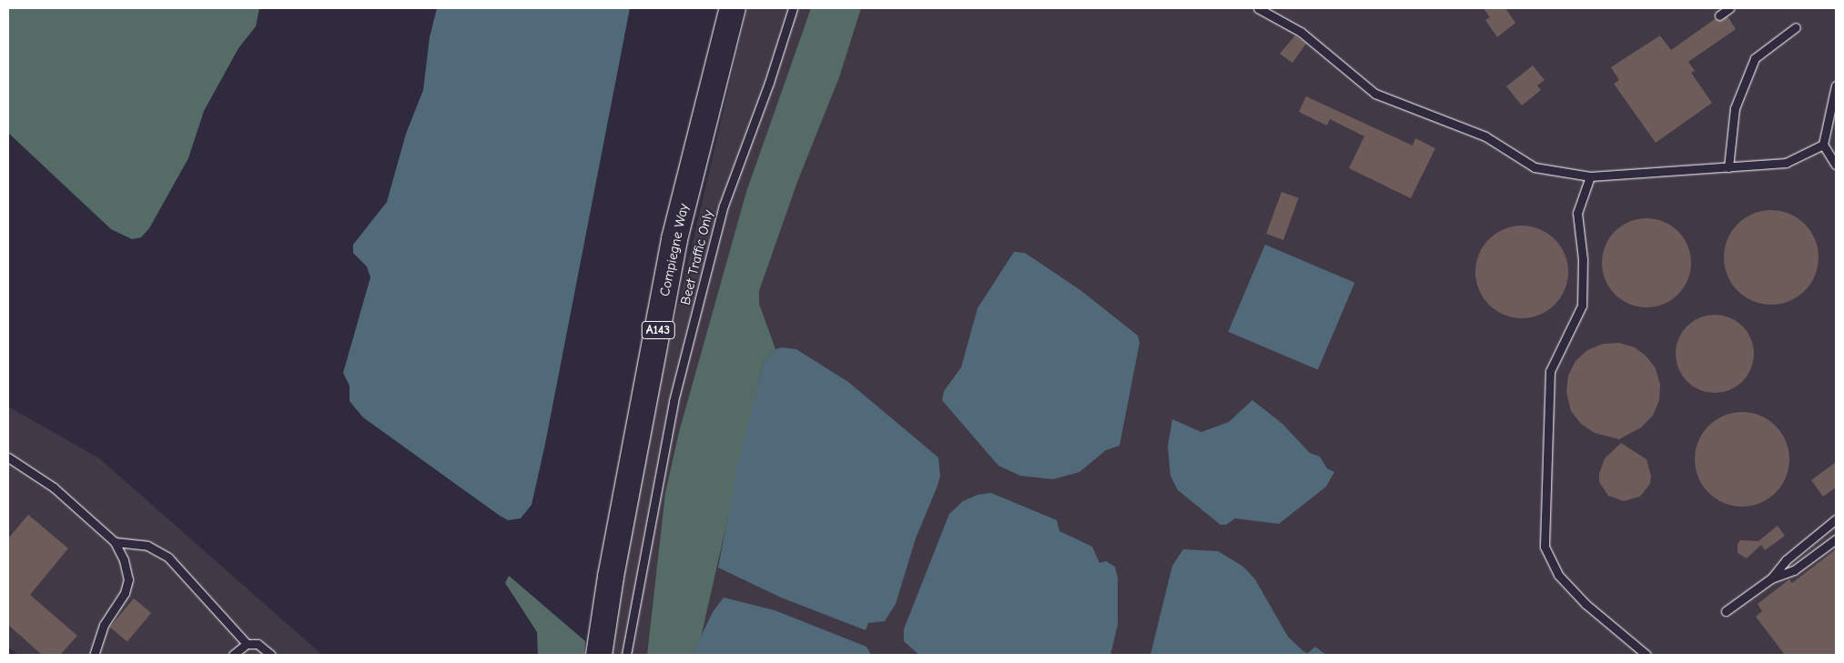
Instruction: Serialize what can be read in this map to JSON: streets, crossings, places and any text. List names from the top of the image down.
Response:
{
  "streets": {
    "highway": ["Compiegne Way", "A143"],
    "lane": ["Beet Traffic Only"]
  }
}
